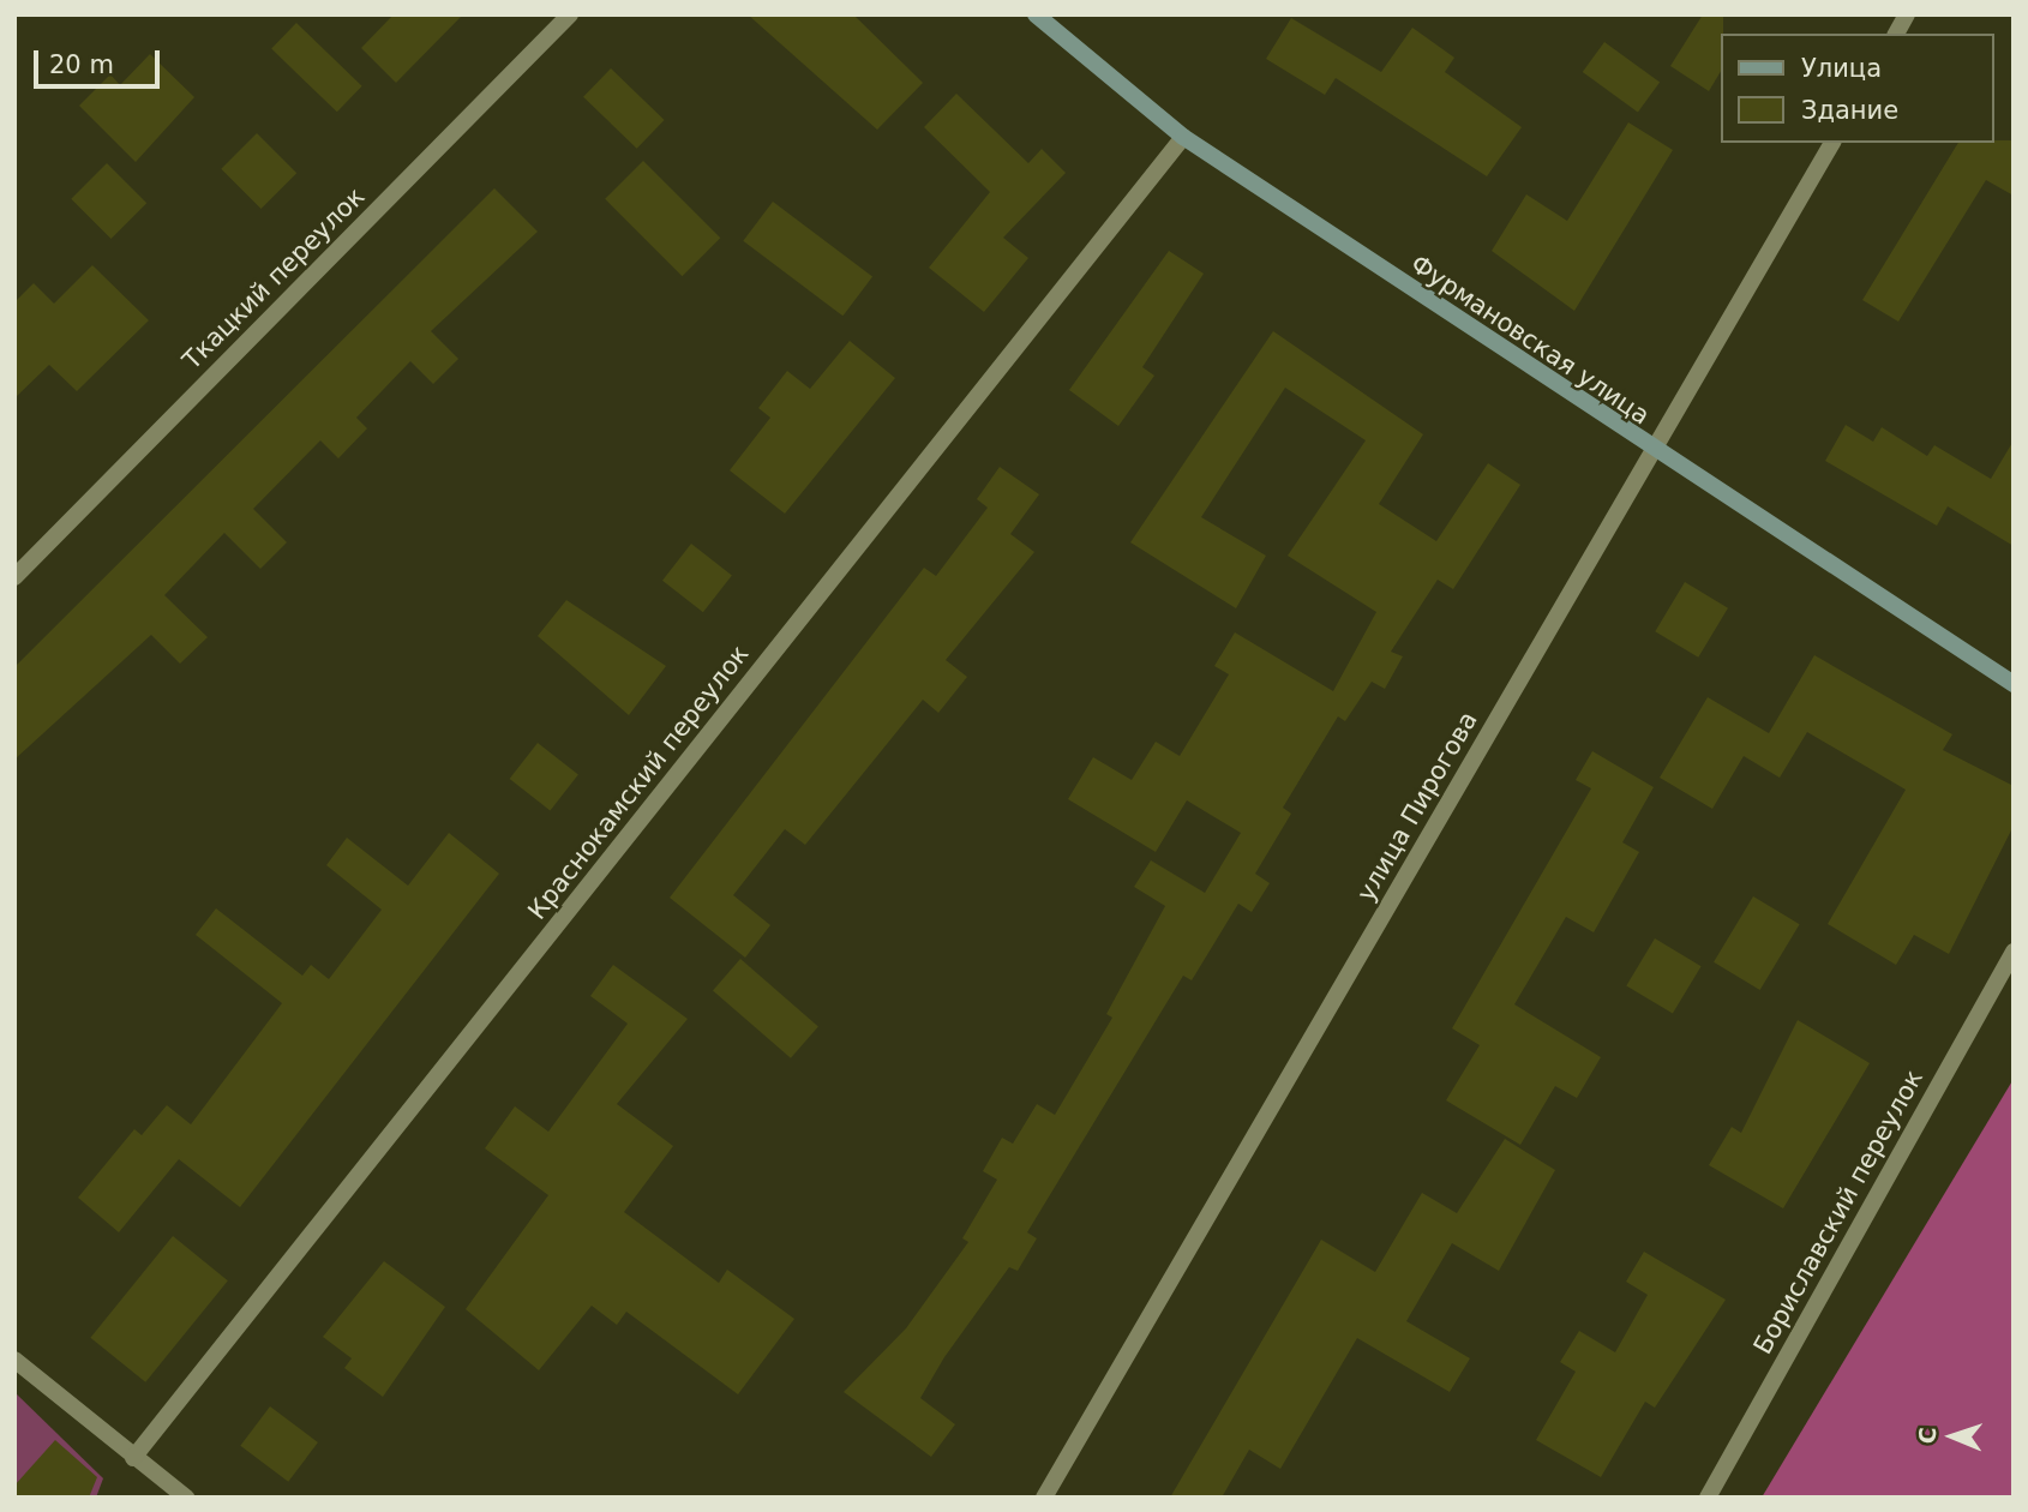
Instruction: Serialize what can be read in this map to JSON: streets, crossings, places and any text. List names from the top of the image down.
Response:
{
  "streets": {
    "street": [
      "Ткацкий переулок",
      "Фурмановская улица",
      "Краснокамский переулок",
      "улица Пирогова",
      "Бориславский переулок"
    ]
  },
  "crossings": [
    ["Фурмановская улица", "Краснокамский переулок"],
    ["Фурмановская улица", "улица Пирогова"]
  ],
  "legend": ["Улица", "Здание"],
  "scale_bar": "20 m",
  "north": "left"
}
